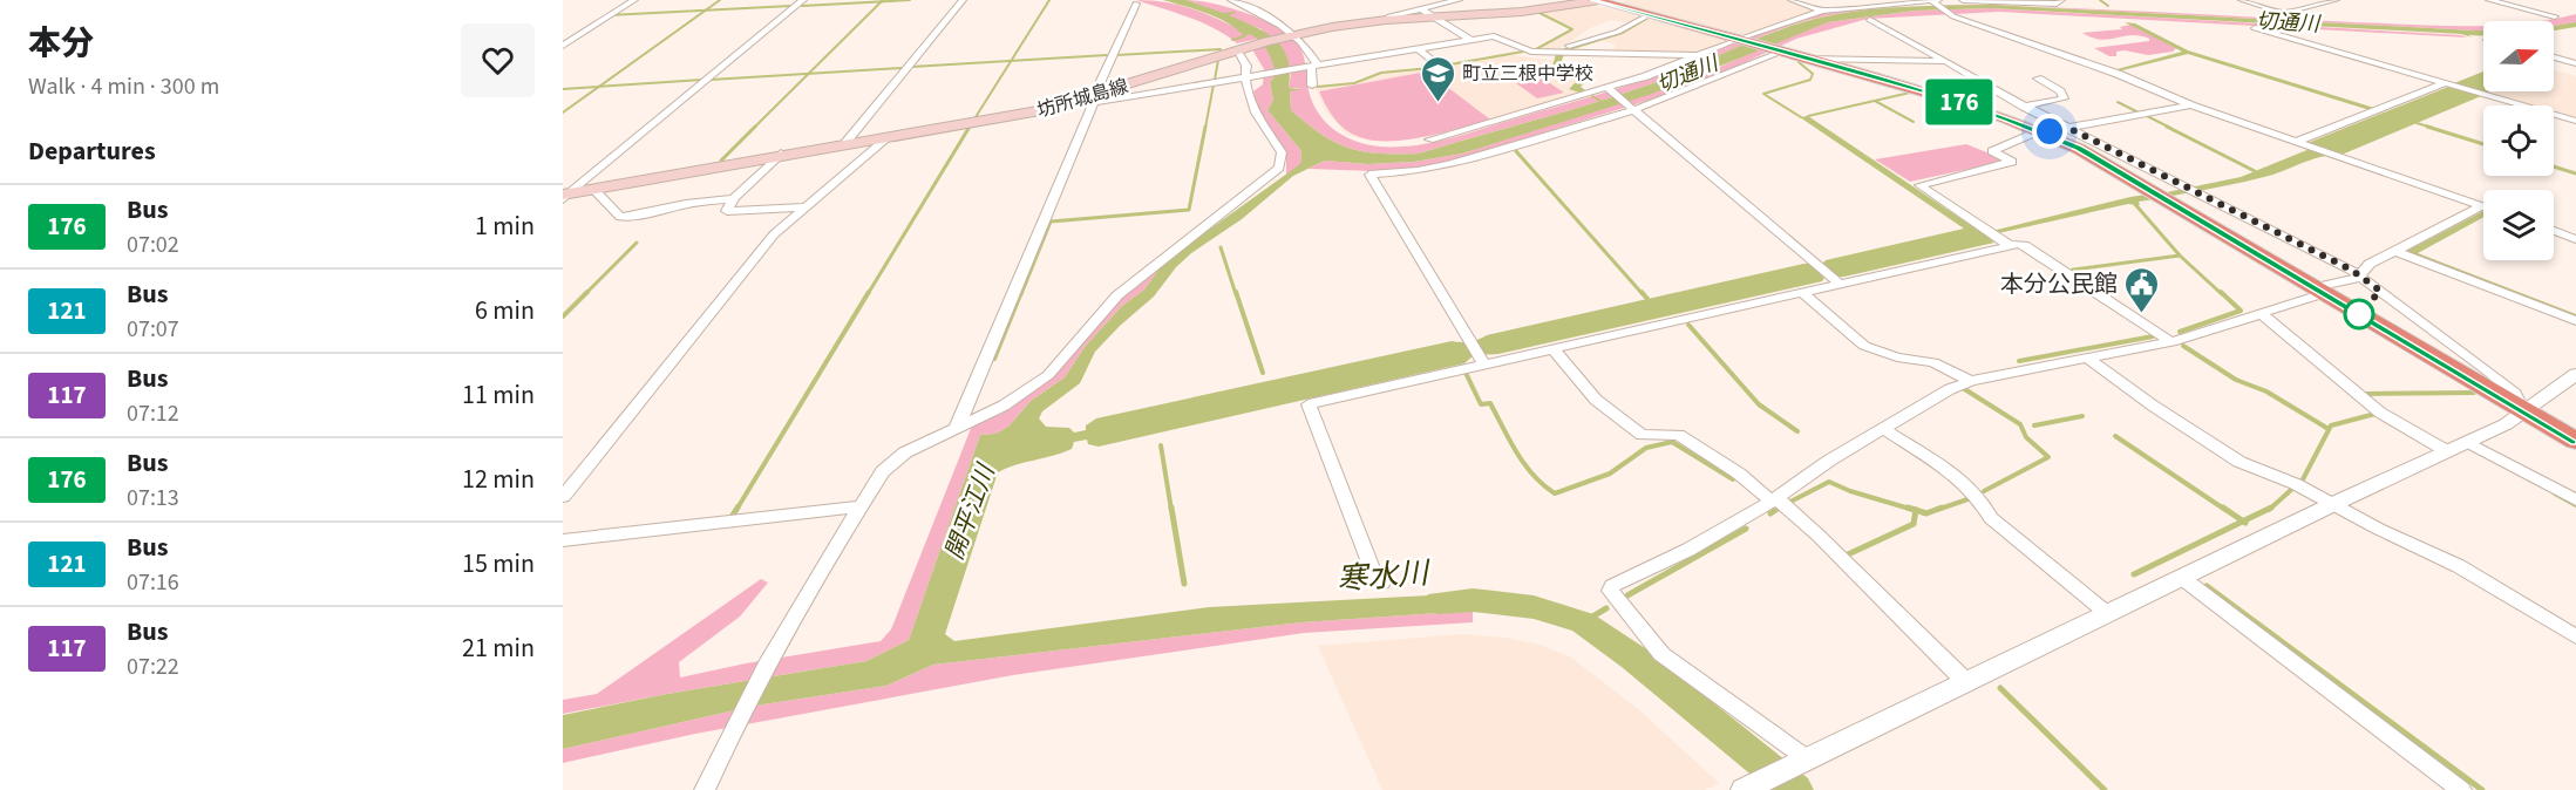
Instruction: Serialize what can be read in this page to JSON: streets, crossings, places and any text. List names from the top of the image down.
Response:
{
  "streets": {
    "main road": ["坊所城島線"]
  },
  "water": ["切通川", "開平江川", "寒水川"],
  "places": {
    "school or university": ["町立三根中学校"],
    "public building": ["本分公民館"]
  },
  "lines": ["bus line 176"],
  "north": "right",
  "page": {
    "heading": [
      ["本分", "Walk · 4 min · 300 m"],
      "Departures"
    ],
    "on_map": "176",
    "list": [
      {
        "mark": "176",
        "name": "Bus",
        "note": "07:02",
        "value": "1 min"
      },
      {
        "mark": "121",
        "name": "Bus",
        "note": "07:07",
        "value": "6 min"
      },
      {
        "mark": "117",
        "name": "Bus",
        "note": "07:12",
        "value": "11 min"
      },
      {
        "mark": "176",
        "name": "Bus",
        "note": "07:13",
        "value": "12 min"
      },
      {
        "mark": "121",
        "name": "Bus",
        "note": "07:16",
        "value": "15 min"
      },
      {
        "mark": "117",
        "name": "Bus",
        "note": "07:22",
        "value": "21 min"
      }
    ]
  }
}
